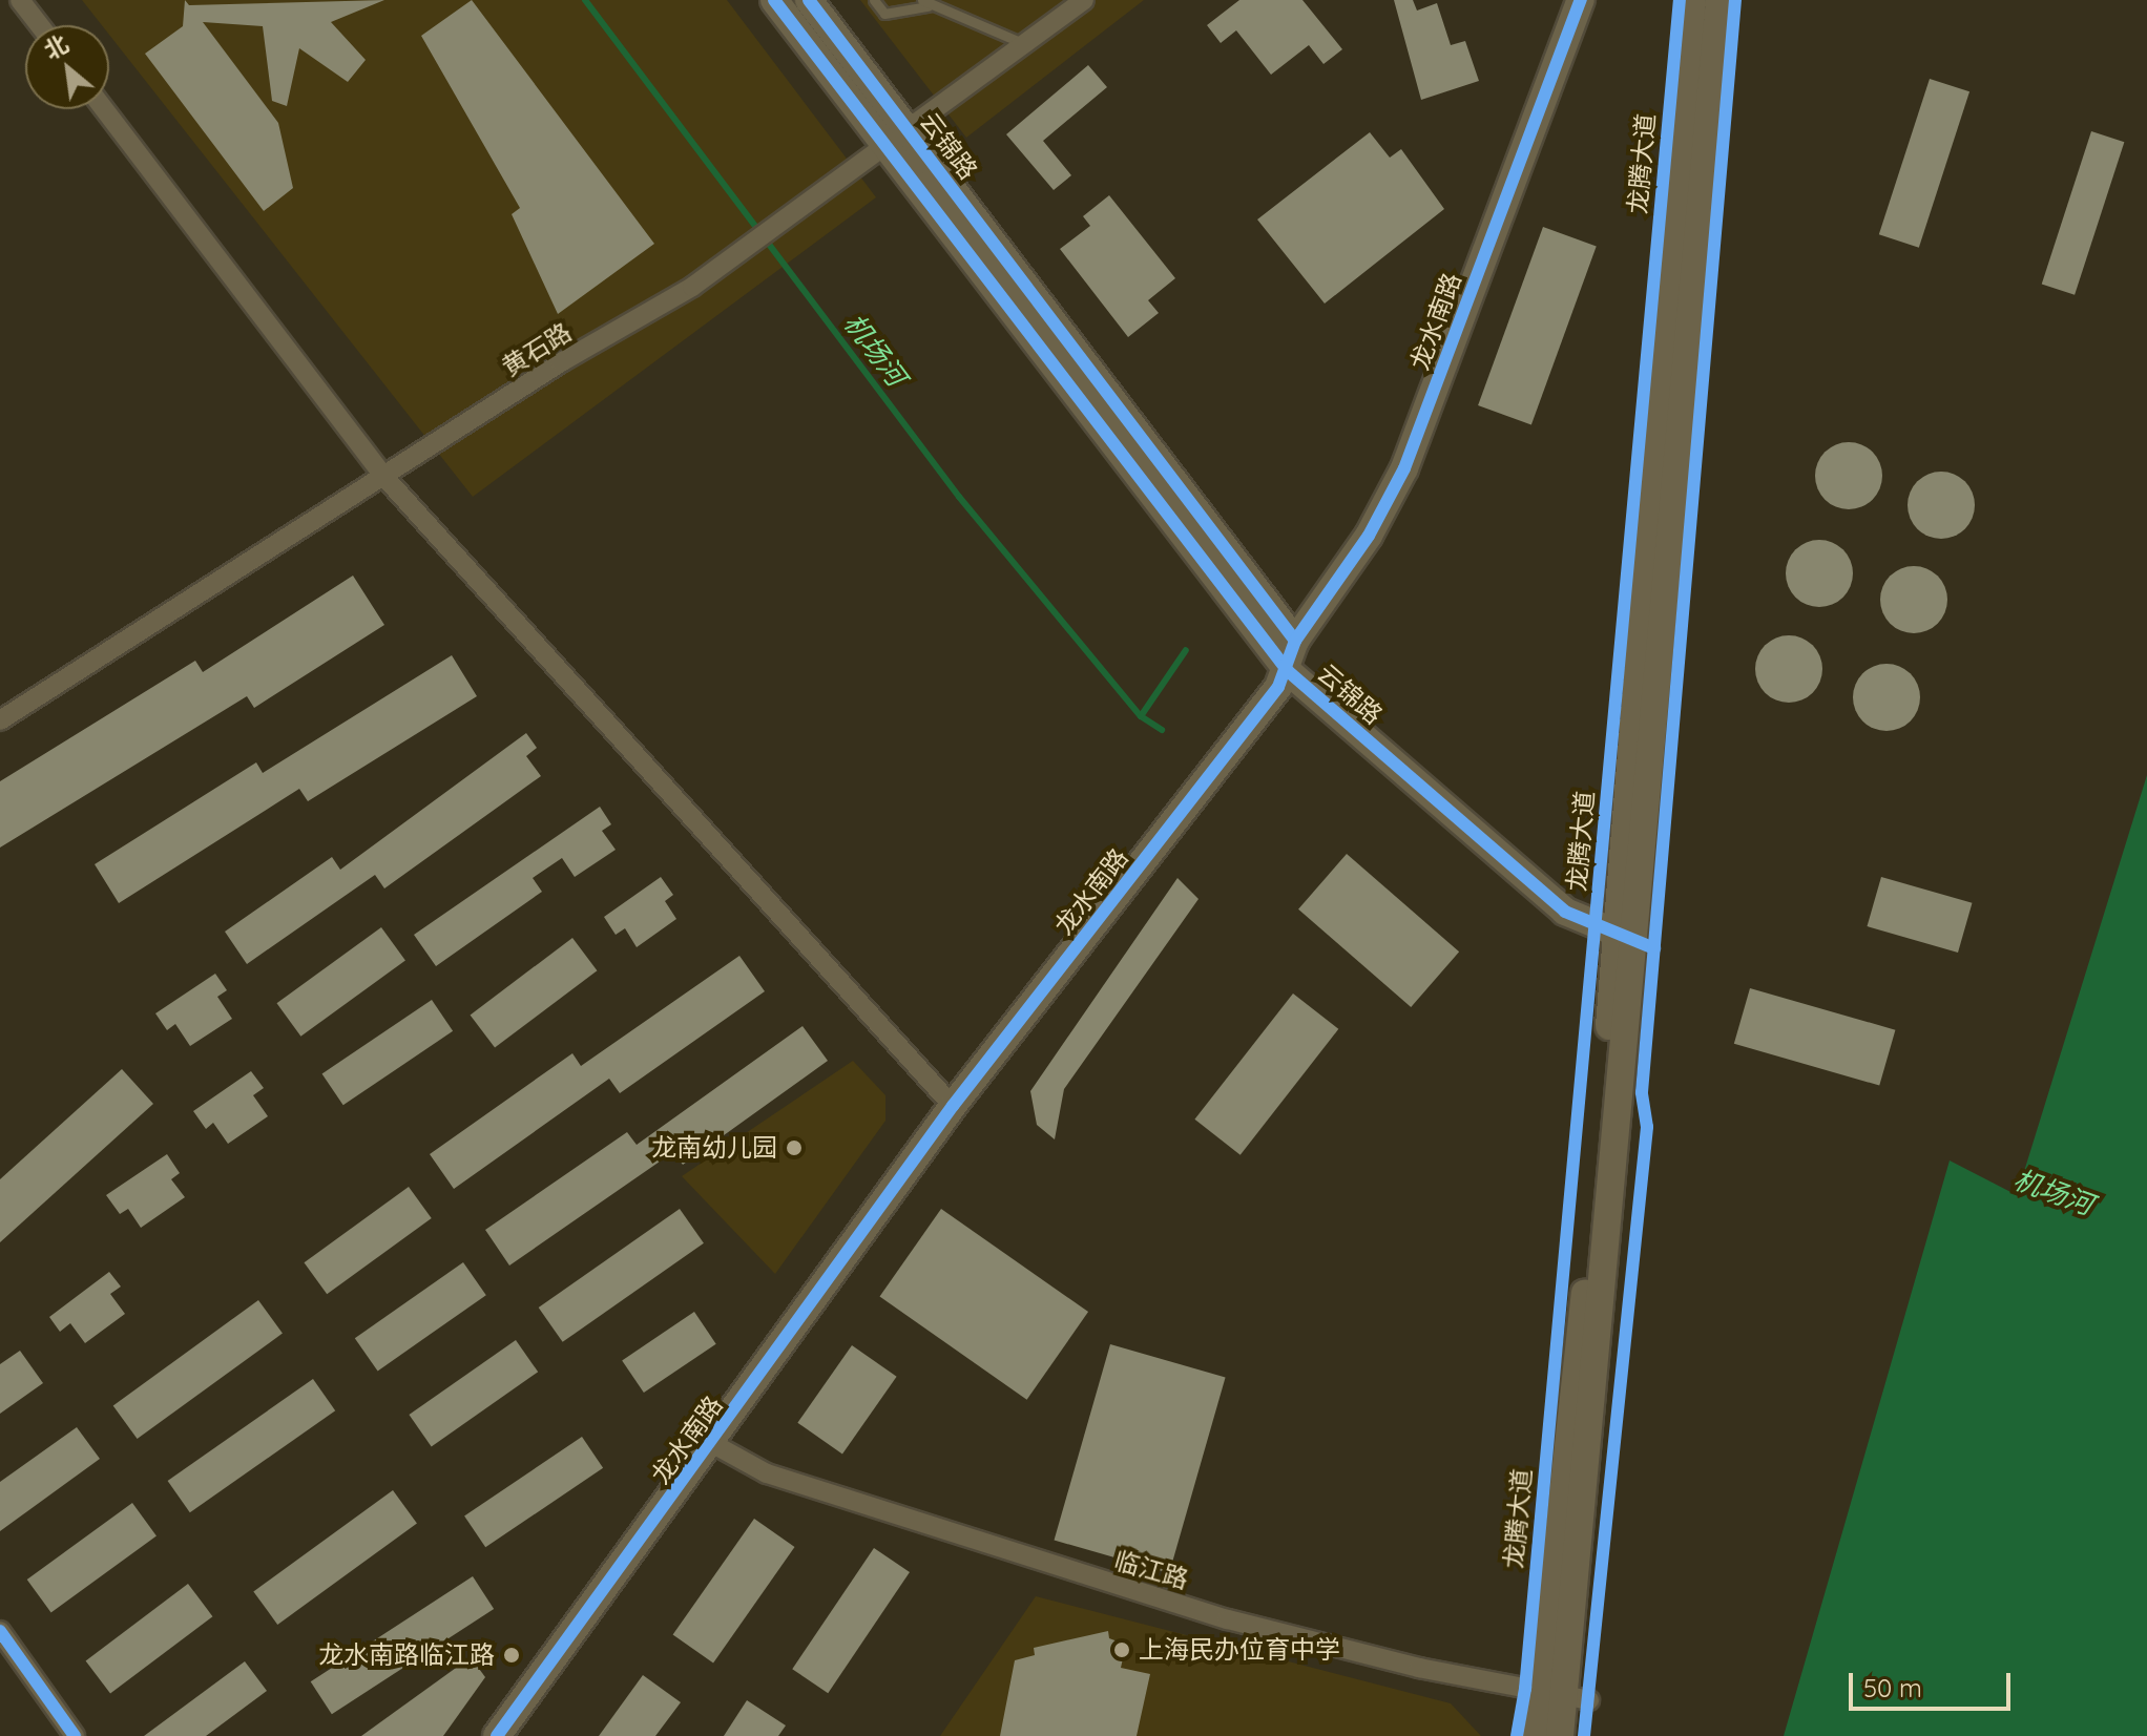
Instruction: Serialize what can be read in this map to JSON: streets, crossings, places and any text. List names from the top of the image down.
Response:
{
  "streets": {
    "main road": ["云锦路", "龙腾大道", "龙水南路"],
    "street": ["黄石路", "临江路"]
  },
  "crossings": [
    ["云锦路", "龙腾大道"],
    ["云锦路", "龙水南路"],
    ["云锦路", "黄石路"],
    ["龙腾大道", "临江路"],
    ["龙水南路", "临江路"]
  ],
  "water": ["机场河"],
  "places": ["龙南幼儿园", "上海民办位育中学", "龙水南路临江路"],
  "scale_bar": "50 m",
  "north": "top left"
}
